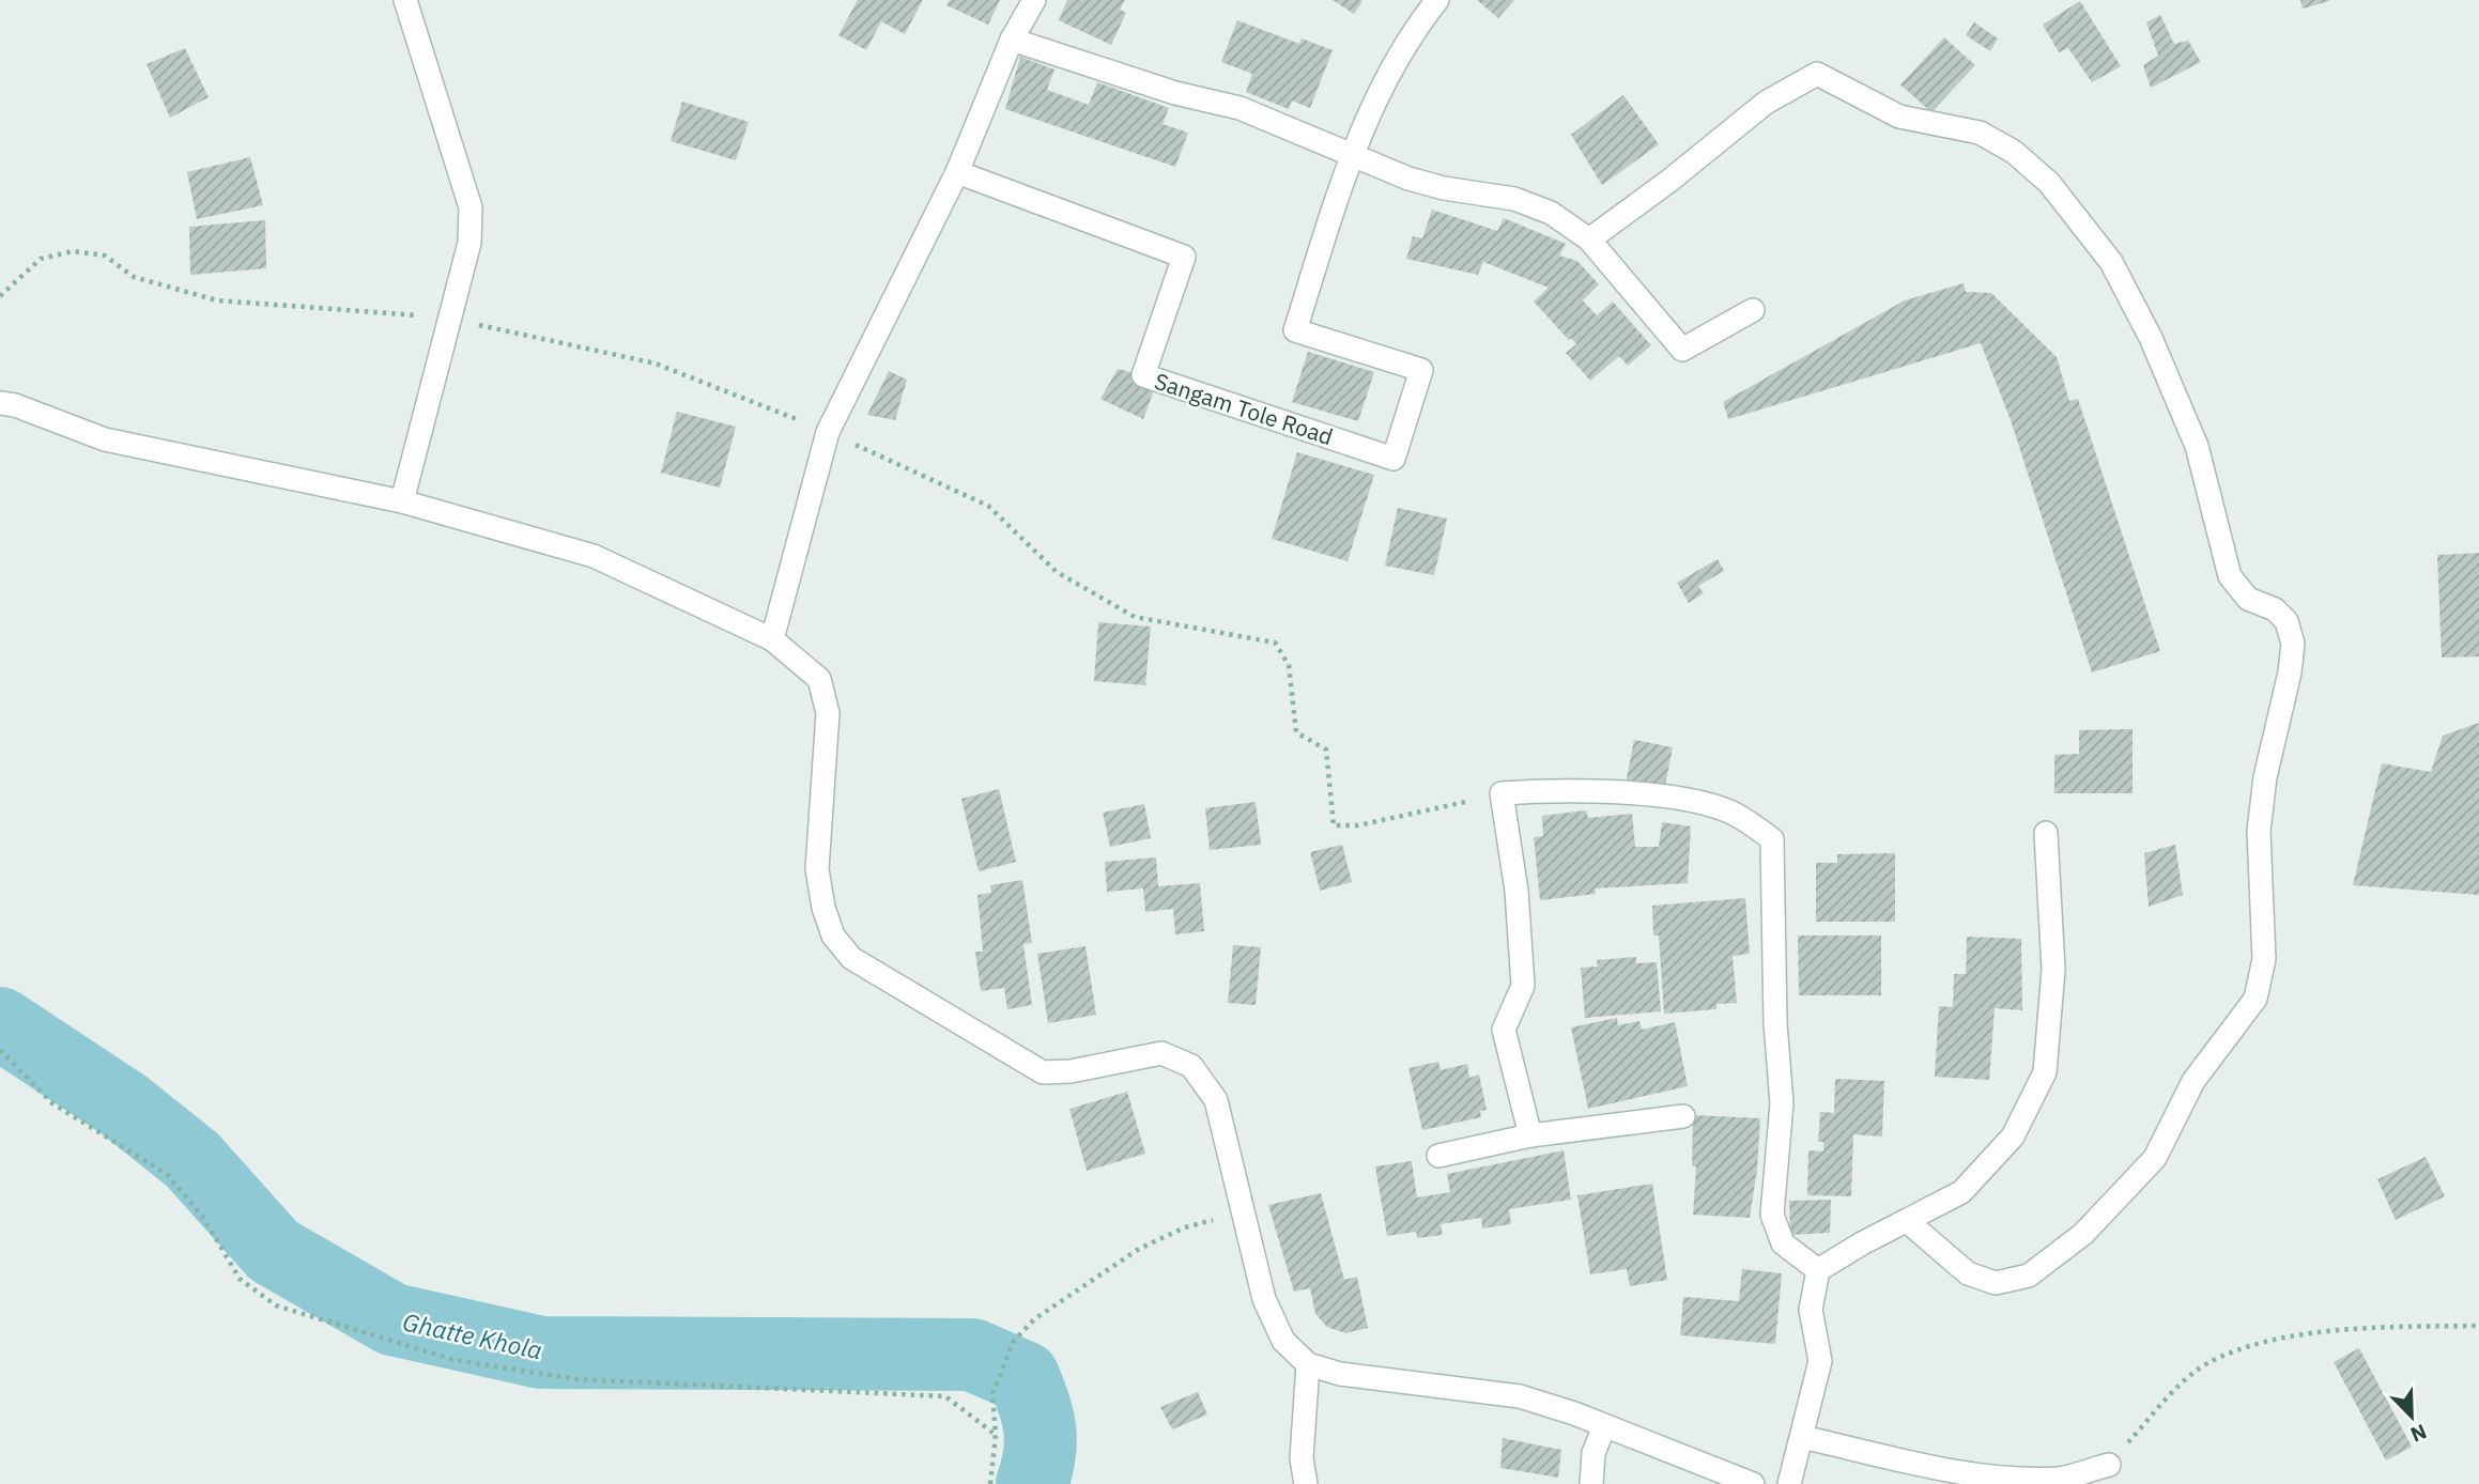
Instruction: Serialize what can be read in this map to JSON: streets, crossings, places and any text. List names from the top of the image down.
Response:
{
  "streets": {
    "street": ["Sangam Tole Road"]
  },
  "water": ["Ghatte Khola"],
  "north": "bottom right"
}
